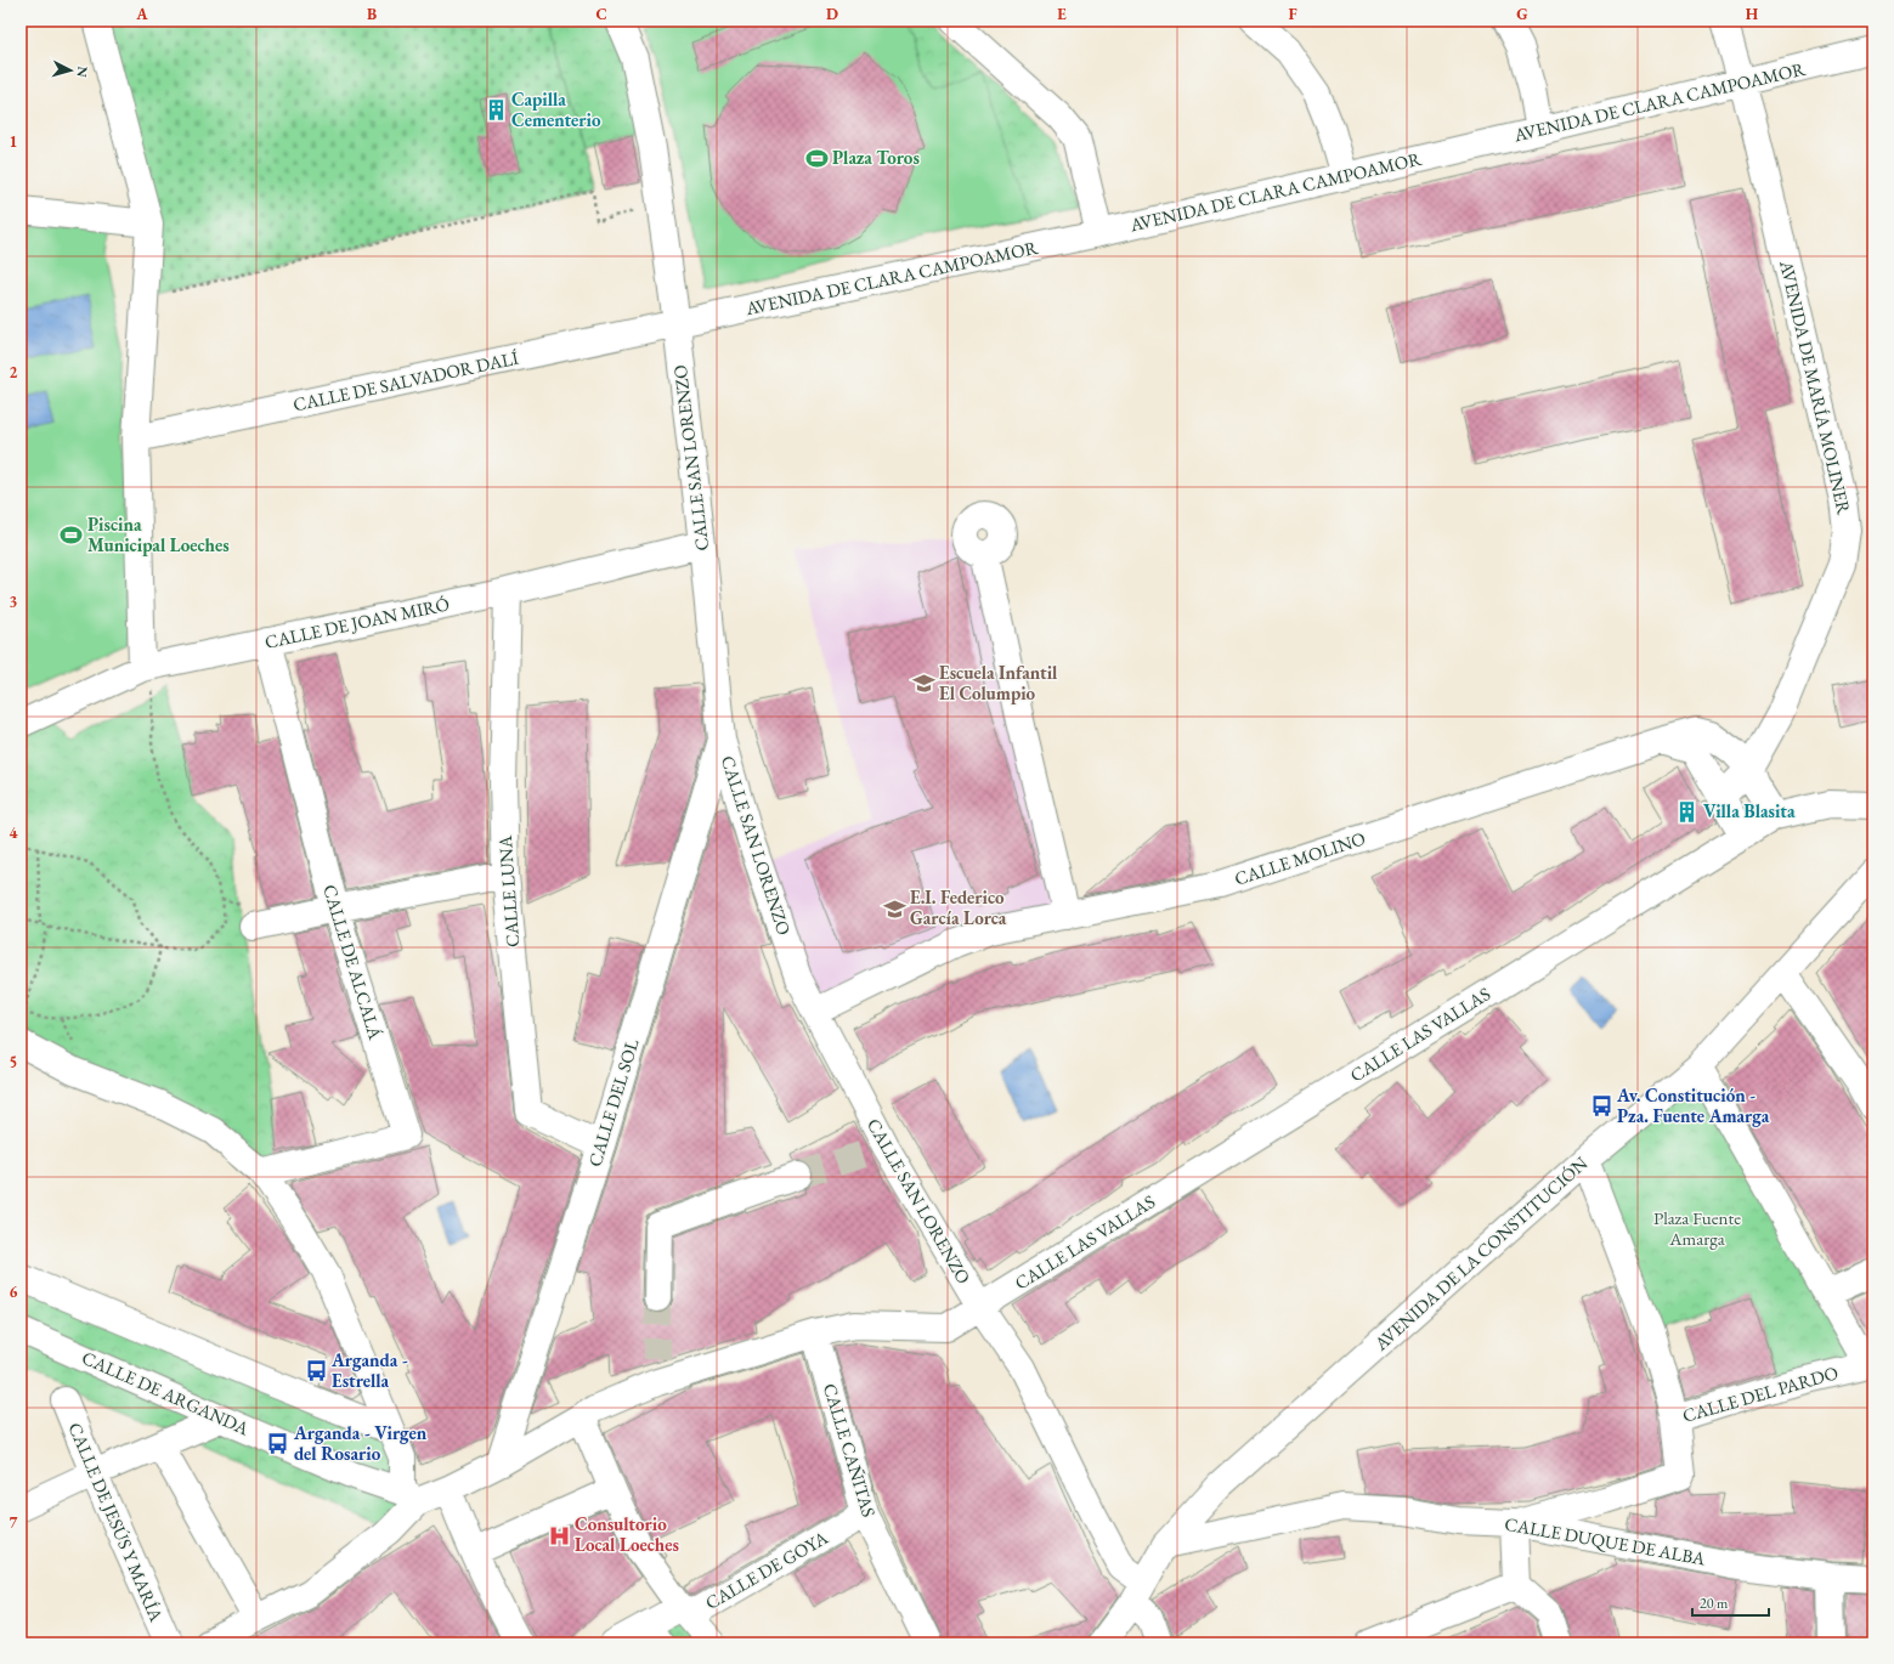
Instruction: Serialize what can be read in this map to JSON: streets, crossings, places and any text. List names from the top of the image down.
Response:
{
  "streets": {
    "street": [
      "AVENIDA DE CLARA CAMPOAMOR",
      "CALLE DE SALVADOR DALÍ",
      "AVENIDA DE MARÍA MOLINER",
      "CALLE SAN LORENZO",
      "CALLE DE JOAN MIRÓ",
      "CALLE MOLINO",
      "CALLE LUNA",
      "CALLE DE ALCALÁ",
      "CALLE LAS VALLAS",
      "CALLE DEL SOL",
      "AVENIDA DE LA CONSTITUCIÓN",
      "CALLE DE ARGANDA",
      "CALLE DEL PARDO",
      "CALLE CAÑITAS",
      "CALLE DE JESÚS Y MARÍA",
      "CALLE DUQUE DE ALBA",
      "CALLE DE GOYA"
    ]
  },
  "crossings": [
    ["AVENIDA DE CLARA CAMPOAMOR", "CALLE DE SALVADOR DALÍ"],
    ["AVENIDA DE CLARA CAMPOAMOR", "AVENIDA DE MARÍA MOLINER"],
    ["AVENIDA DE CLARA CAMPOAMOR", "CALLE SAN LORENZO"],
    ["CALLE DE SALVADOR DALÍ", "CALLE SAN LORENZO"],
    ["AVENIDA DE MARÍA MOLINER", "CALLE MOLINO"],
    ["CALLE SAN LORENZO", "CALLE DE JOAN MIRÓ"],
    ["CALLE SAN LORENZO", "CALLE MOLINO"],
    ["CALLE SAN LORENZO", "CALLE LAS VALLAS"],
    ["CALLE SAN LORENZO", "CALLE DEL SOL"],
    ["CALLE SAN LORENZO", "AVENIDA DE LA CONSTITUCIÓN"],
    ["CALLE DE JOAN MIRÓ", "CALLE LUNA"],
    ["CALLE DE JOAN MIRÓ", "CALLE DE ALCALÁ"],
    ["CALLE MOLINO", "CALLE LAS VALLAS"],
    ["CALLE LUNA", "CALLE DEL SOL"],
    ["CALLE LAS VALLAS", "CALLE DEL SOL"],
    ["CALLE LAS VALLAS", "CALLE DE ARGANDA"],
    ["CALLE LAS VALLAS", "CALLE CAÑITAS"],
    ["AVENIDA DE LA CONSTITUCIÓN", "CALLE DUQUE DE ALBA"],
    ["CALLE DEL PARDO", "CALLE DUQUE DE ALBA"],
    ["CALLE CAÑITAS", "CALLE DE GOYA"]
  ],
  "parks": ["Plaza Fuente Amarga"],
  "places": {
    "building": ["Capilla Cementerio", "Villa Blasita"],
    "sports": ["Plaza Toros", "Piscina Municipal Loeches"],
    "school or university": ["Escuela Infantil El Columpio", "E.I. Federico García Lorca"],
    "bus stop": ["Av. Constitución - Pza. Fuente Amarga", "Arganda - Estrella", "Arganda - Virgen del Rosario"],
    "hospital": ["Consultorio Local Loeches"]
  },
  "scale_bar": "20 m",
  "north": "right",
  "grid": {
    "columns": [
      "A",
      "B",
      "C",
      "D",
      "E",
      "F",
      "G",
      "H"
    ],
    "rows": [
      "1",
      "2",
      "3",
      "4",
      "5",
      "6",
      "7"
    ]
  }
}
